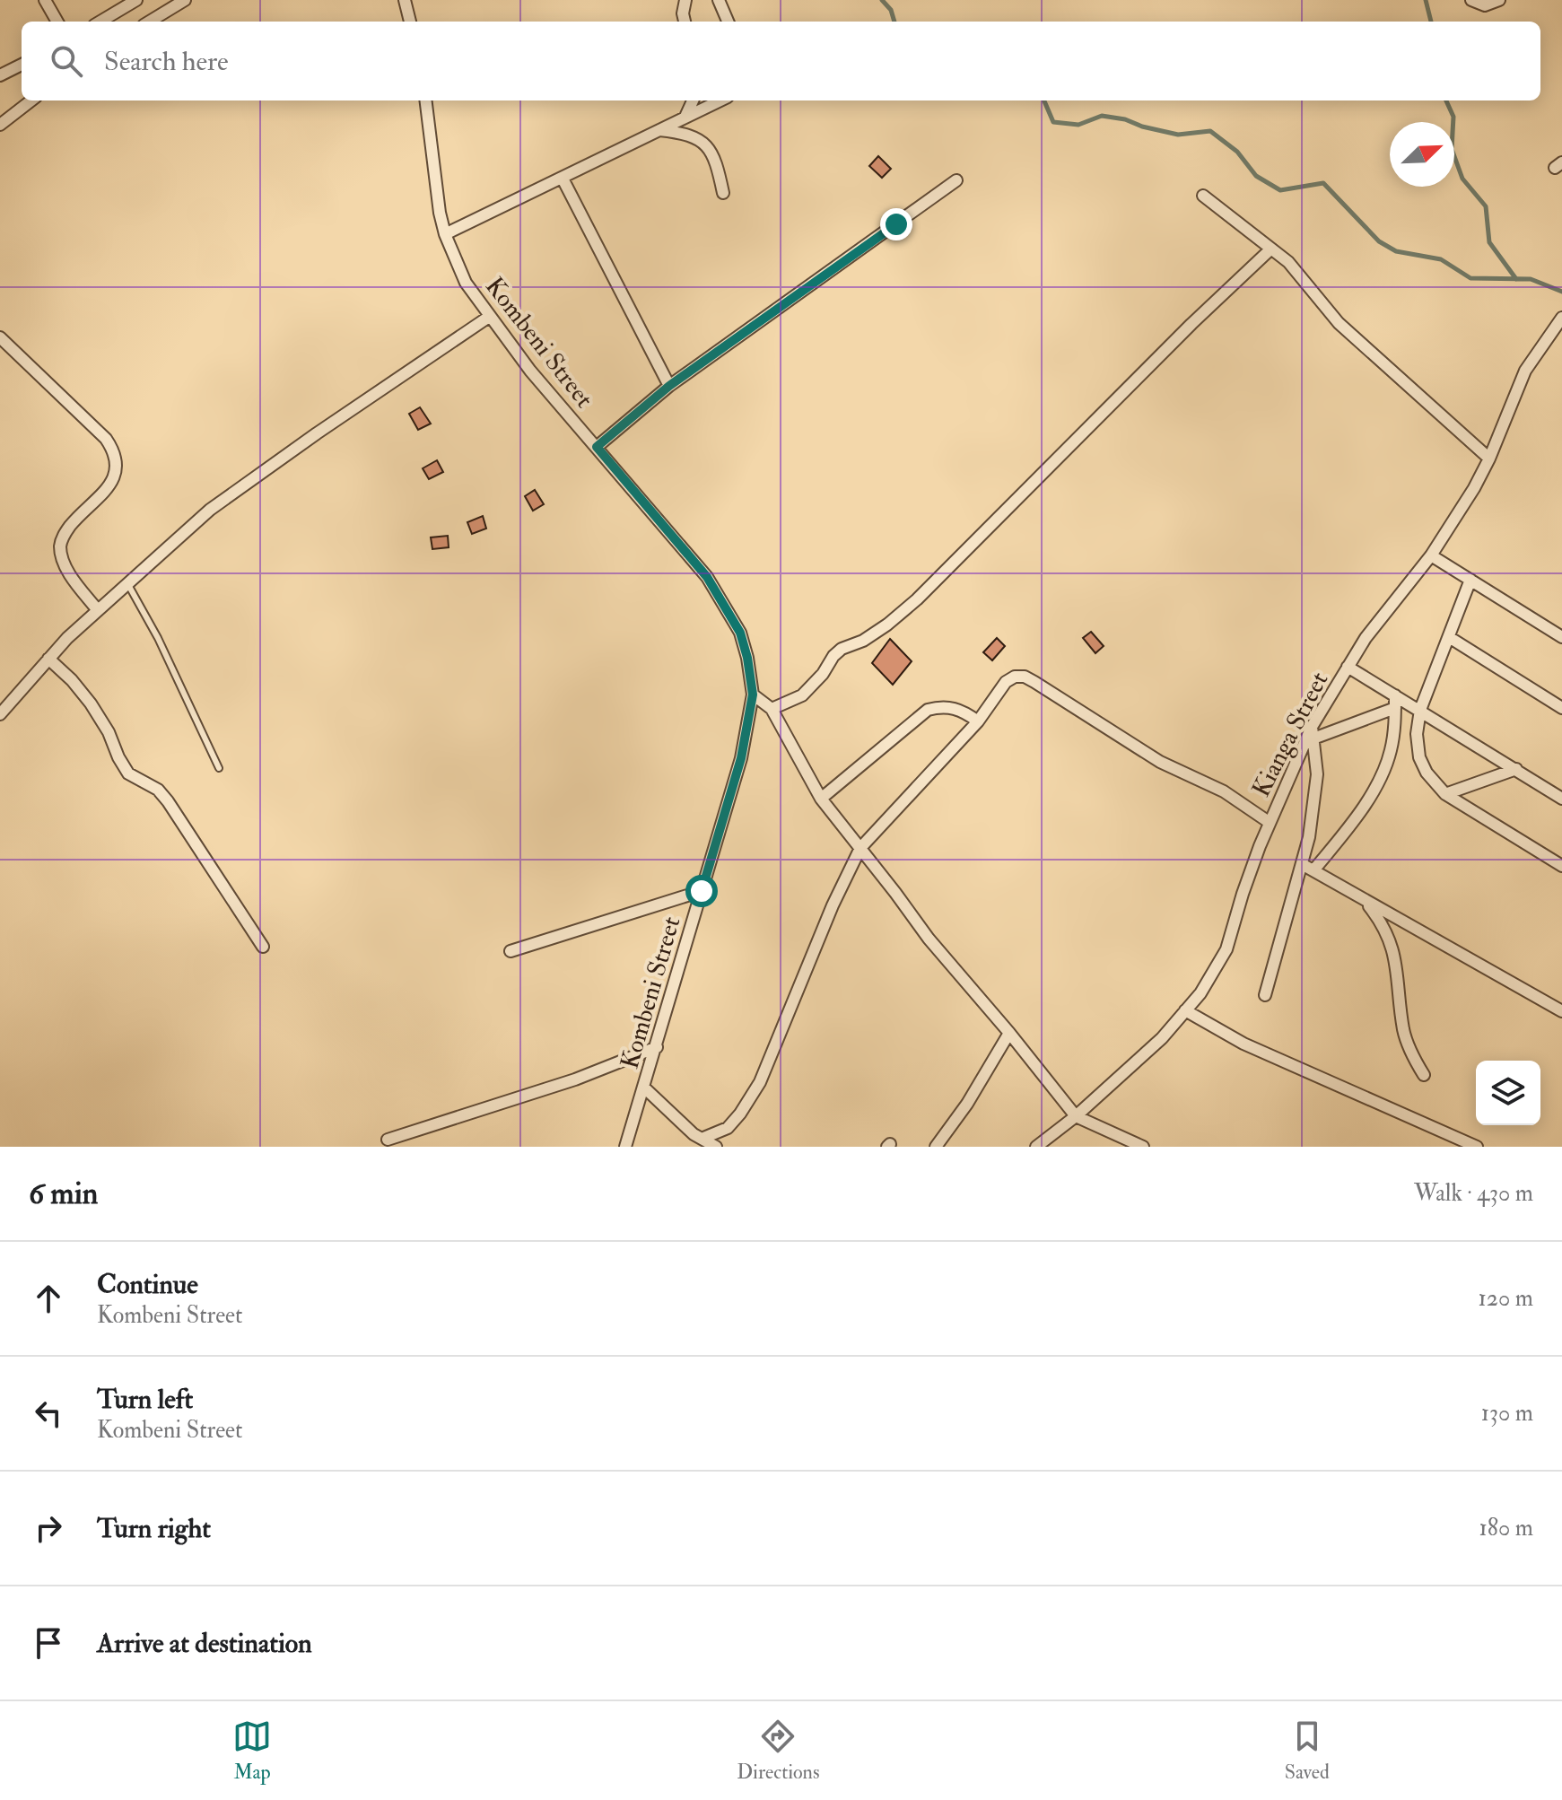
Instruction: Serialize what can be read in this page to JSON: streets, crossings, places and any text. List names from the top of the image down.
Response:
{
  "streets": {
    "street": ["Kombeni Street", "Kianga Street"]
  },
  "north": "top right",
  "page": {
    "search": "Search here",
    "heading": ["6 min", "Walk · 430 m"],
    "list": [
      ["Continue", "Kombeni Street", "120 m"],
      ["Turn left", "Kombeni Street", "130 m"],
      ["Turn right", "180 m"],
      "Arrive at destination"
    ],
    "nav": ["Map", "Directions", "Saved"]
  }
}
